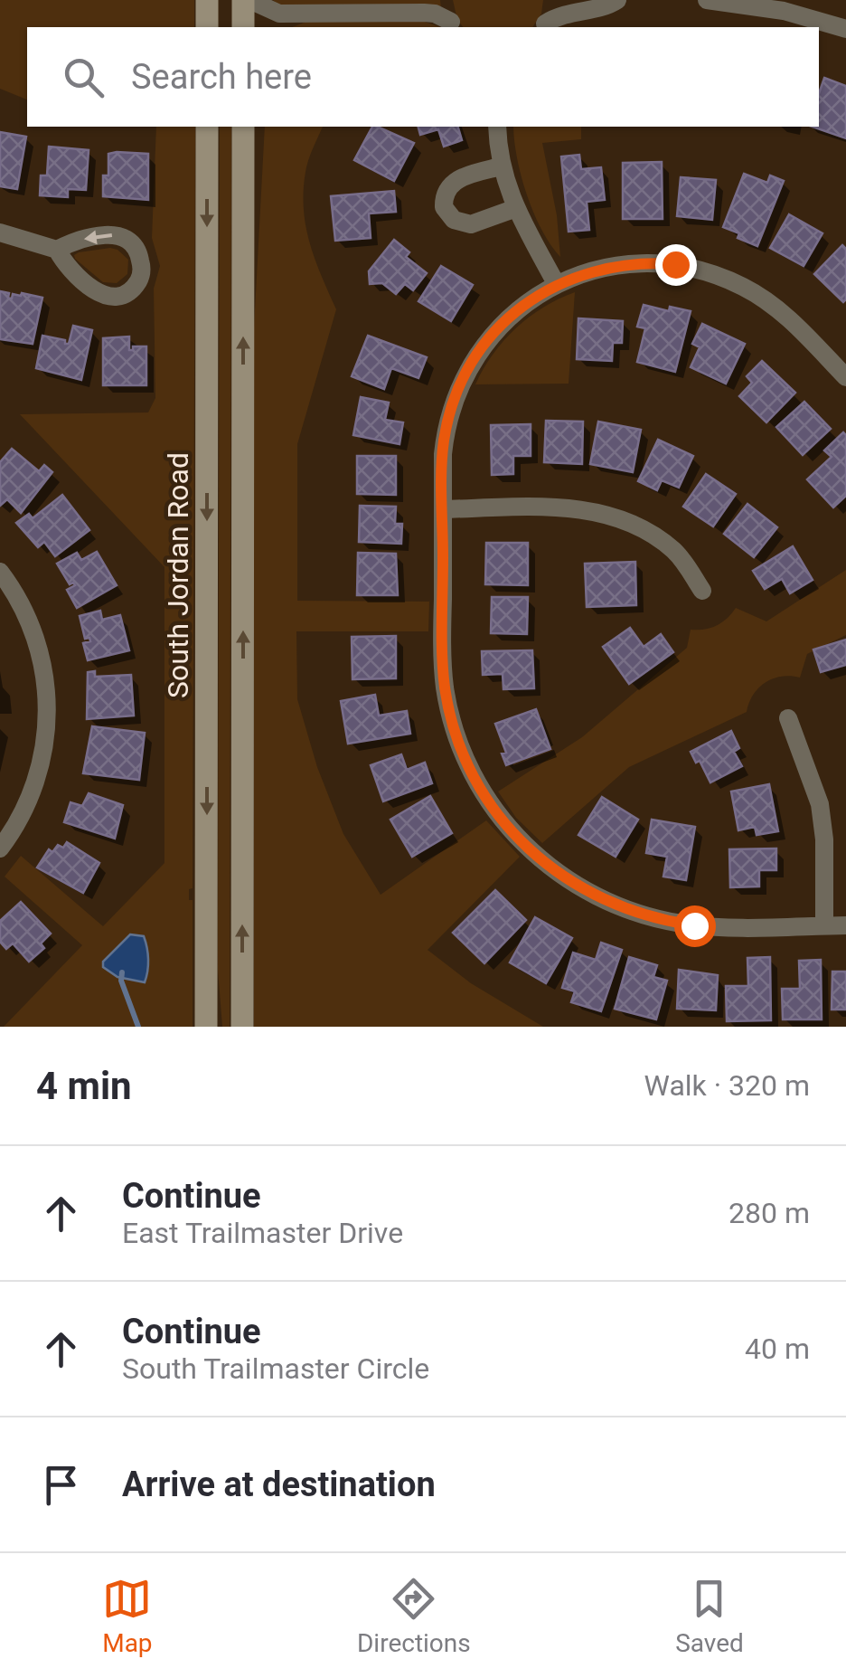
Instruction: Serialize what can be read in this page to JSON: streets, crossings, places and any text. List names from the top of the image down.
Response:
{
  "streets": {
    "main road": ["South Jordan Road"]
  },
  "page": {
    "search": "Search here",
    "heading": ["4 min", "Walk · 320 m"],
    "list": [
      ["Continue", "East Trailmaster Drive", "280 m"],
      ["Continue", "South Trailmaster Circle", "40 m"],
      "Arrive at destination"
    ],
    "nav": ["Map", "Directions", "Saved"]
  }
}
